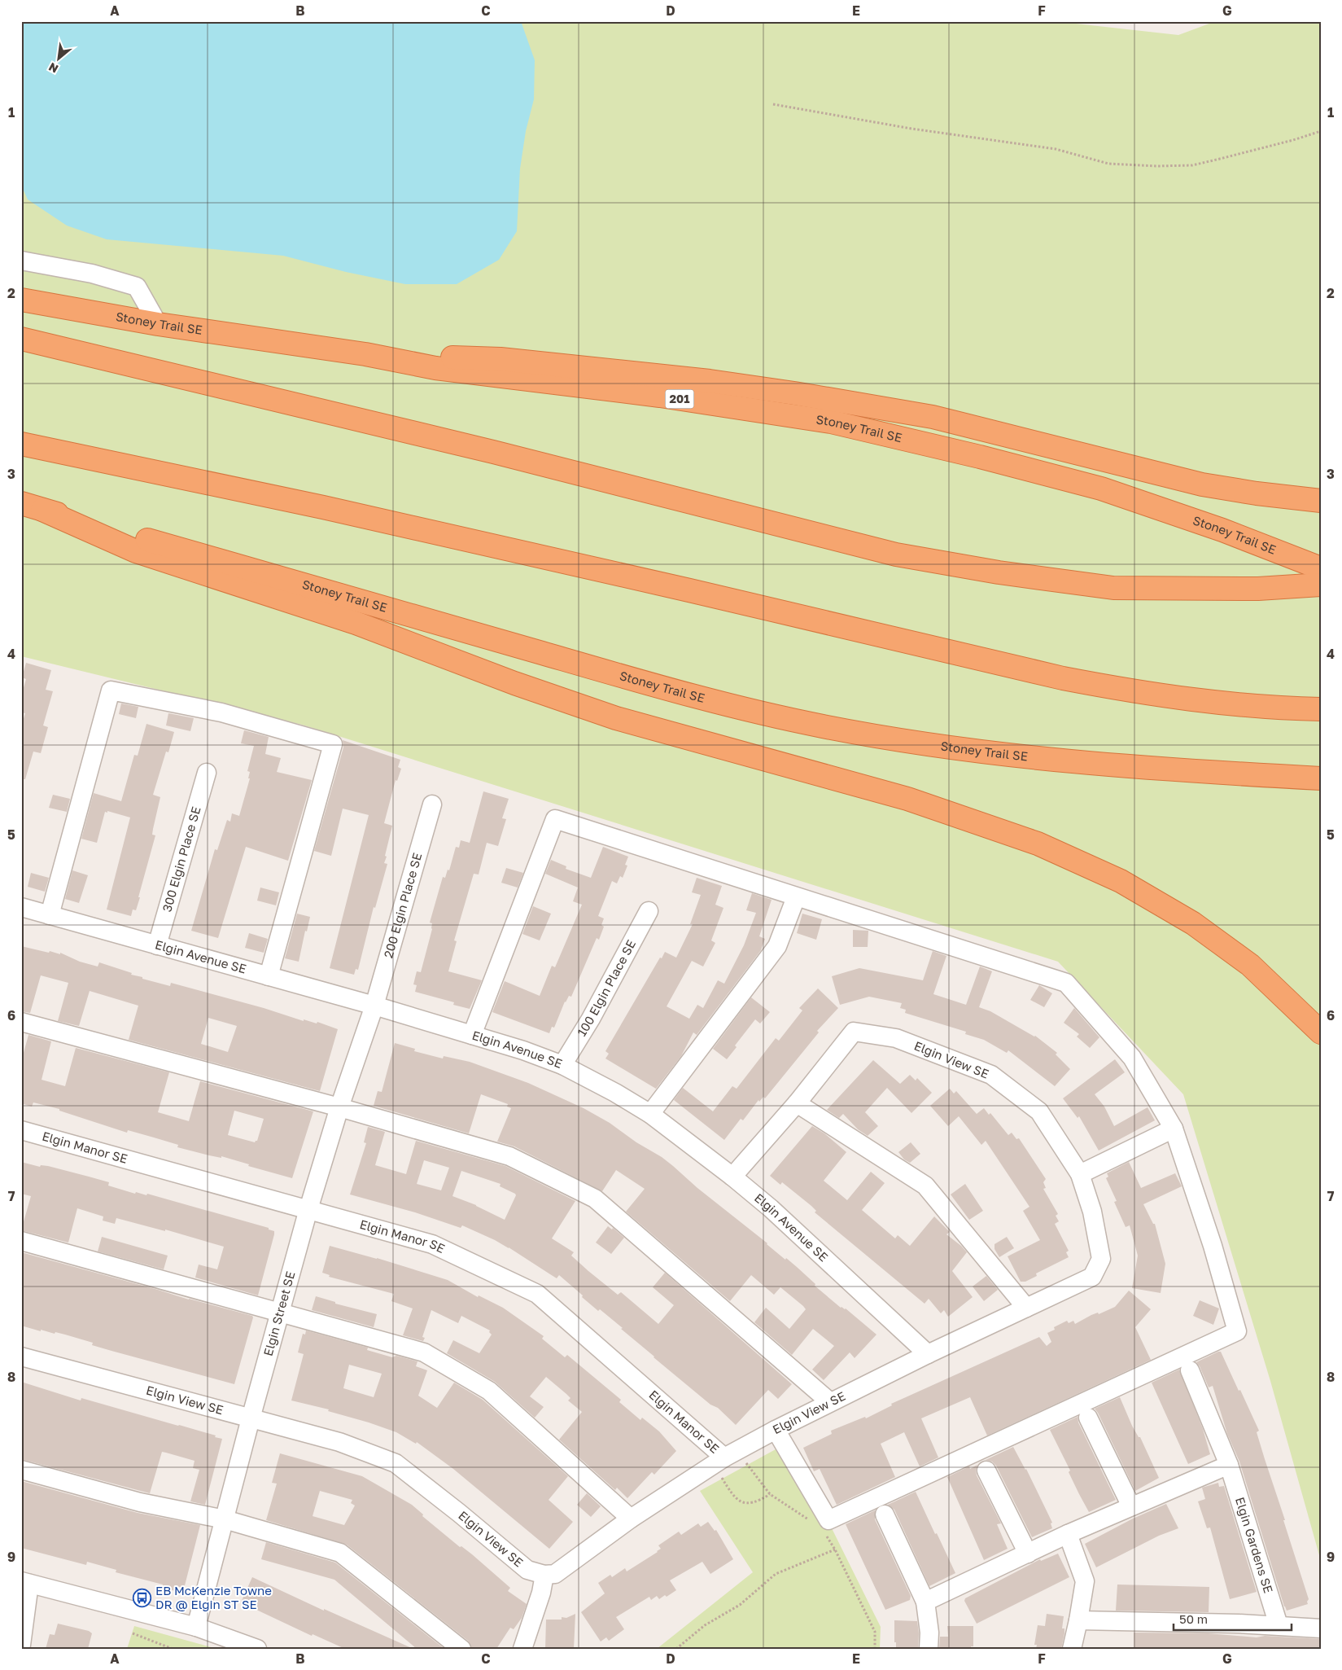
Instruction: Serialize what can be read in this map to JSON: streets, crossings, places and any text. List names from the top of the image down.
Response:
{
  "streets": {
    "highway": ["Stoney Trail SE", "201"],
    "street": [
      "300 Elgin Place SE",
      "200 Elgin Place SE",
      "Elgin Avenue SE",
      "100 Elgin Place SE",
      "Elgin View SE",
      "Elgin Manor SE",
      "Elgin Street SE",
      "Elgin Gardens SE"
    ]
  },
  "crossings": [
    ["300 Elgin Place SE", "Elgin Avenue SE"],
    ["200 Elgin Place SE", "Elgin Avenue SE"],
    ["200 Elgin Place SE", "Elgin Street SE"],
    ["Elgin Avenue SE", "100 Elgin Place SE"],
    ["Elgin Avenue SE", "Elgin View SE"],
    ["Elgin Avenue SE", "Elgin Street SE"],
    ["Elgin View SE", "Elgin Manor SE"],
    ["Elgin View SE", "Elgin Street SE"],
    ["Elgin Manor SE", "Elgin Street SE"]
  ],
  "places": {
    "bus stop": ["EB McKenzie Towne DR @ Elgin ST SE"]
  },
  "scale_bar": "50 m",
  "north": "bottom left",
  "grid": {
    "columns": [
      "A",
      "B",
      "C",
      "D",
      "E",
      "F",
      "G"
    ],
    "rows": [
      "1",
      "2",
      "3",
      "4",
      "5",
      "6",
      "7",
      "8",
      "9"
    ]
  }
}
